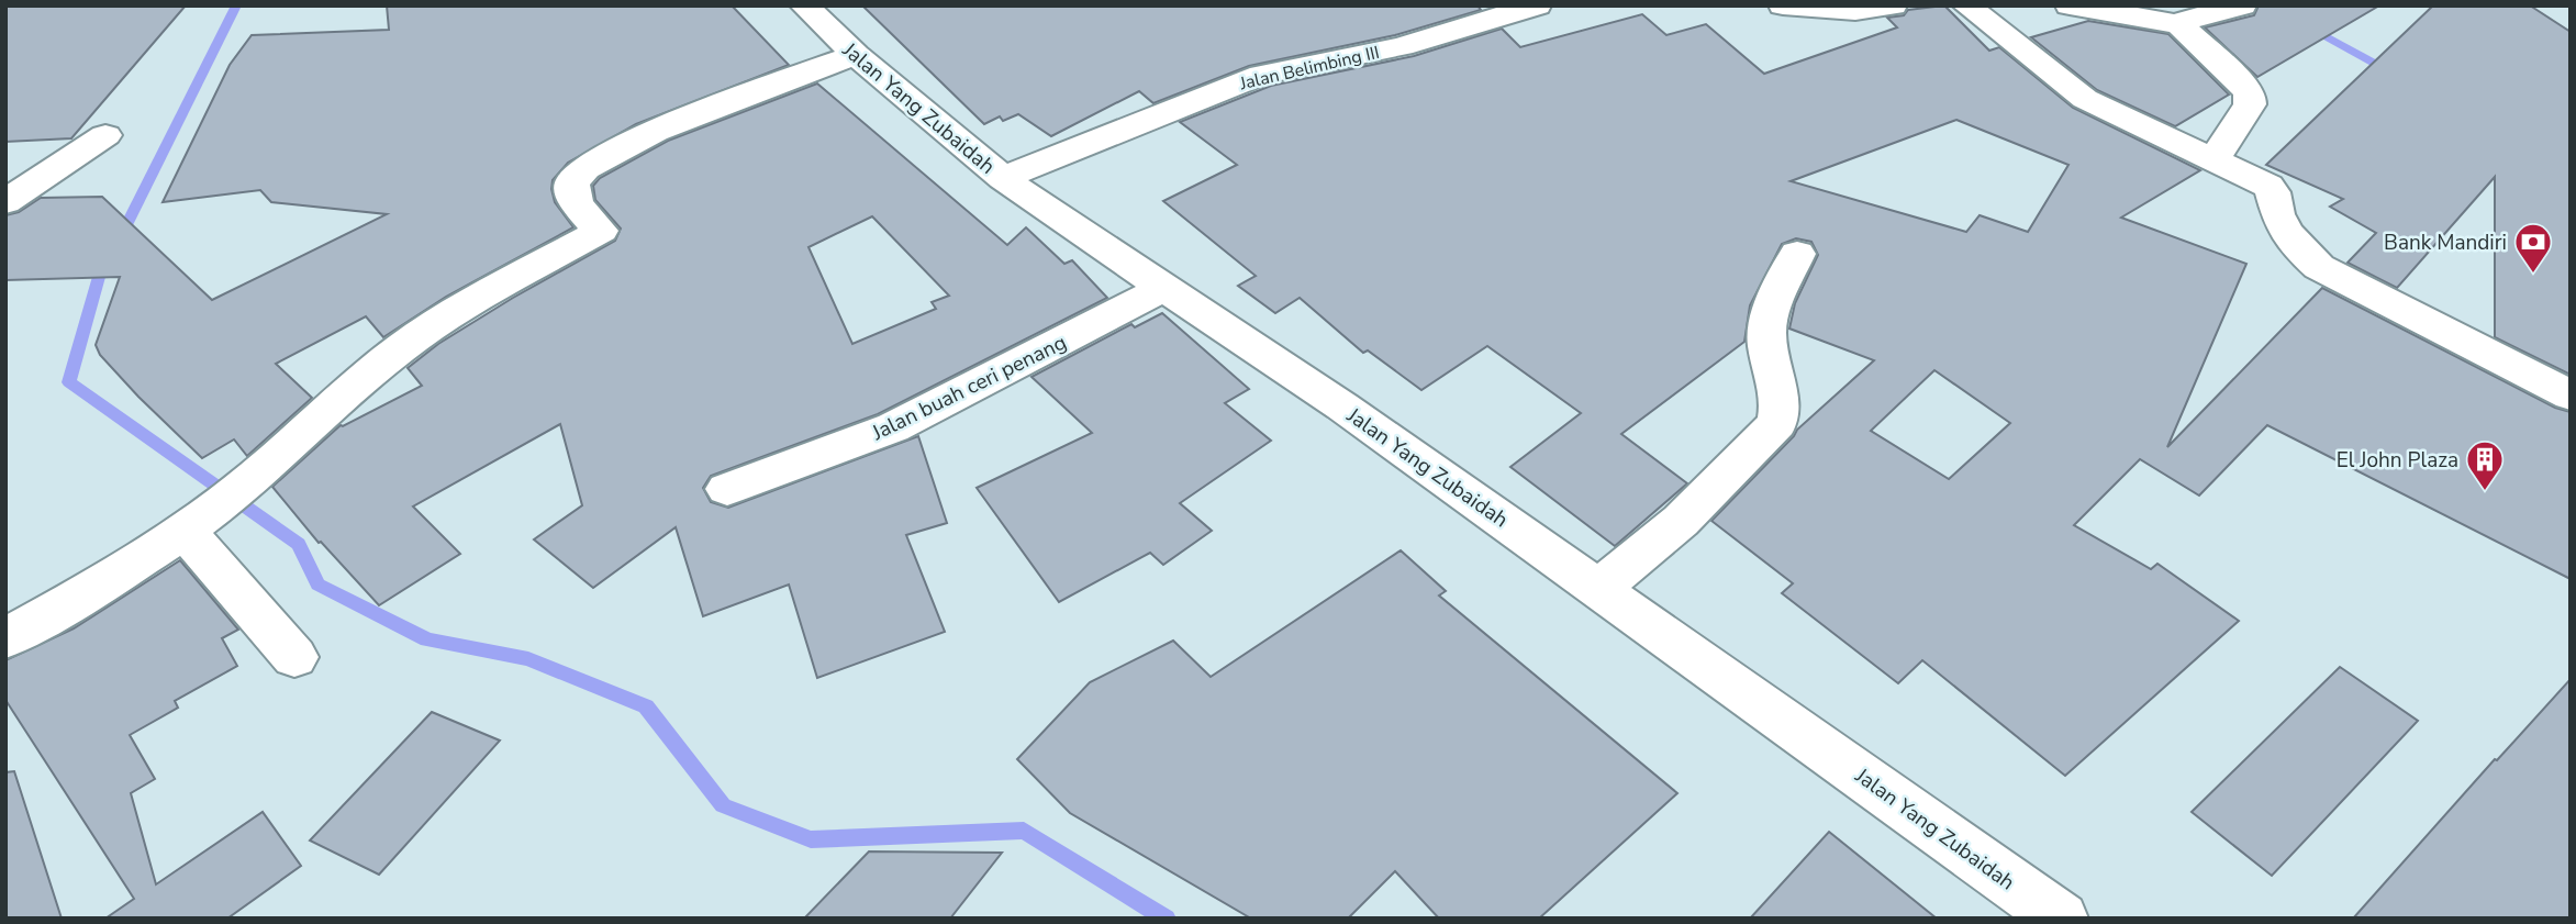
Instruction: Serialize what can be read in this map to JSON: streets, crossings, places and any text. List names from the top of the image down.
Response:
{
  "streets": {
    "street": ["Jalan Belimbing III", "Jalan Yang Zubaidah", "Jalan buah ceri penang"]
  },
  "crossings": [
    ["Jalan Belimbing III", "Jalan Yang Zubaidah"],
    ["Jalan Yang Zubaidah", "Jalan buah ceri penang"]
  ],
  "places": {
    "bank": ["Bank Mandiri"],
    "building": ["El John Plaza"]
  }
}
